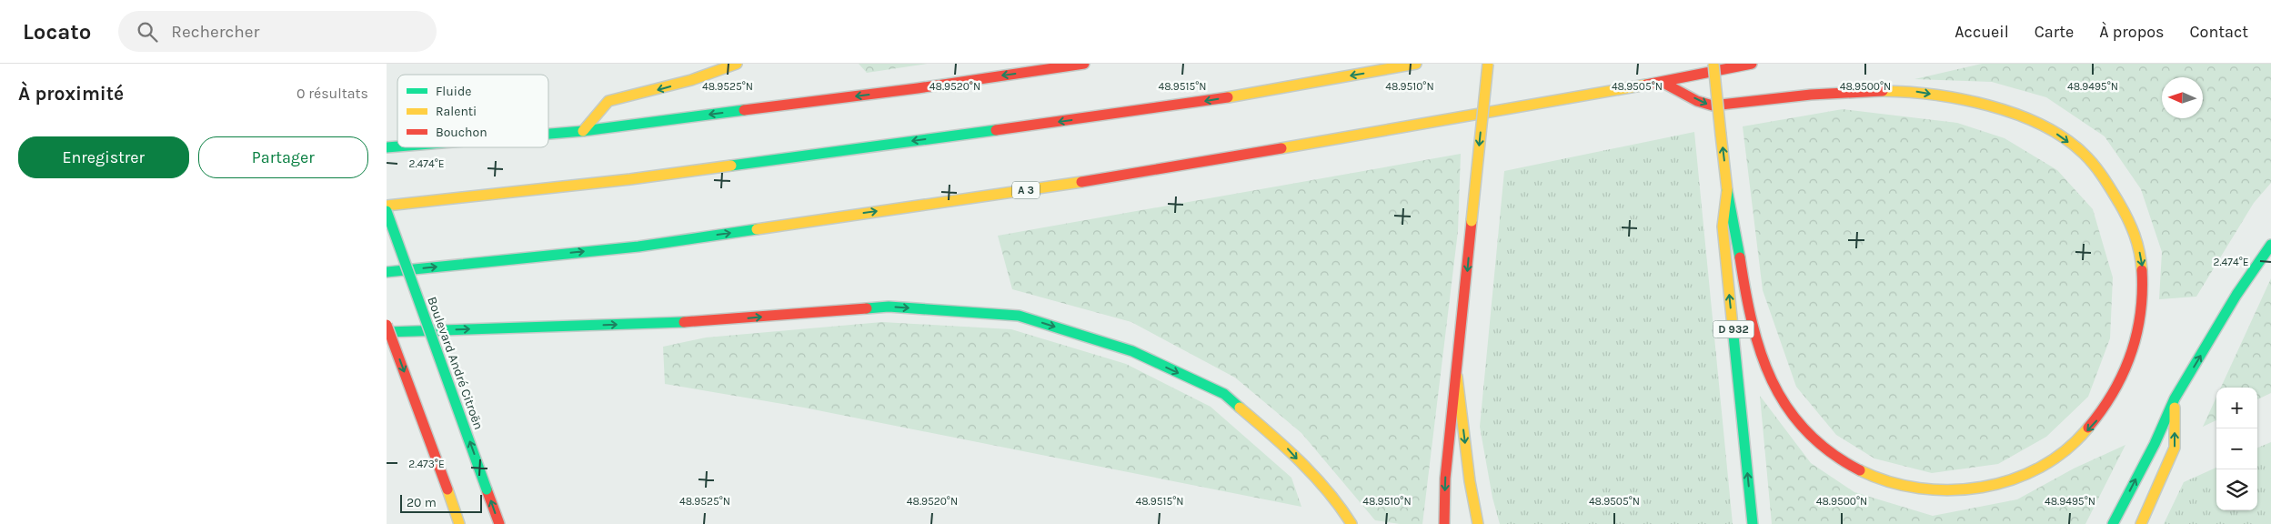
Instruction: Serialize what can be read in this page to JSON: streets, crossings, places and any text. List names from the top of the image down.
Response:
{
  "streets": {
    "main road": ["A 3", "D 932", "Boulevard André Citroën"]
  },
  "legend": ["Fluide", "Ralenti", "Bouchon"],
  "scale_bar": "20 m",
  "north": "left",
  "page": {
    "header": "Locato",
    "search": "Rechercher",
    "nav": [
      "Accueil",
      "Carte",
      "À propos",
      "Contact"
    ],
    "heading": ["À proximité", "0 résultats"],
    "buttons": ["Enregistrer", "Partager"],
    "map_buttons": ["+", "−"],
    "scale": "20 m"
  },
  "coordinates": [
    "48.9525°N",
    "48.9520°N",
    "48.9515°N",
    "48.9510°N",
    "48.9505°N",
    "48.9500°N",
    "48.9495°N",
    "2.474°E",
    "2.473°E"
  ]
}
